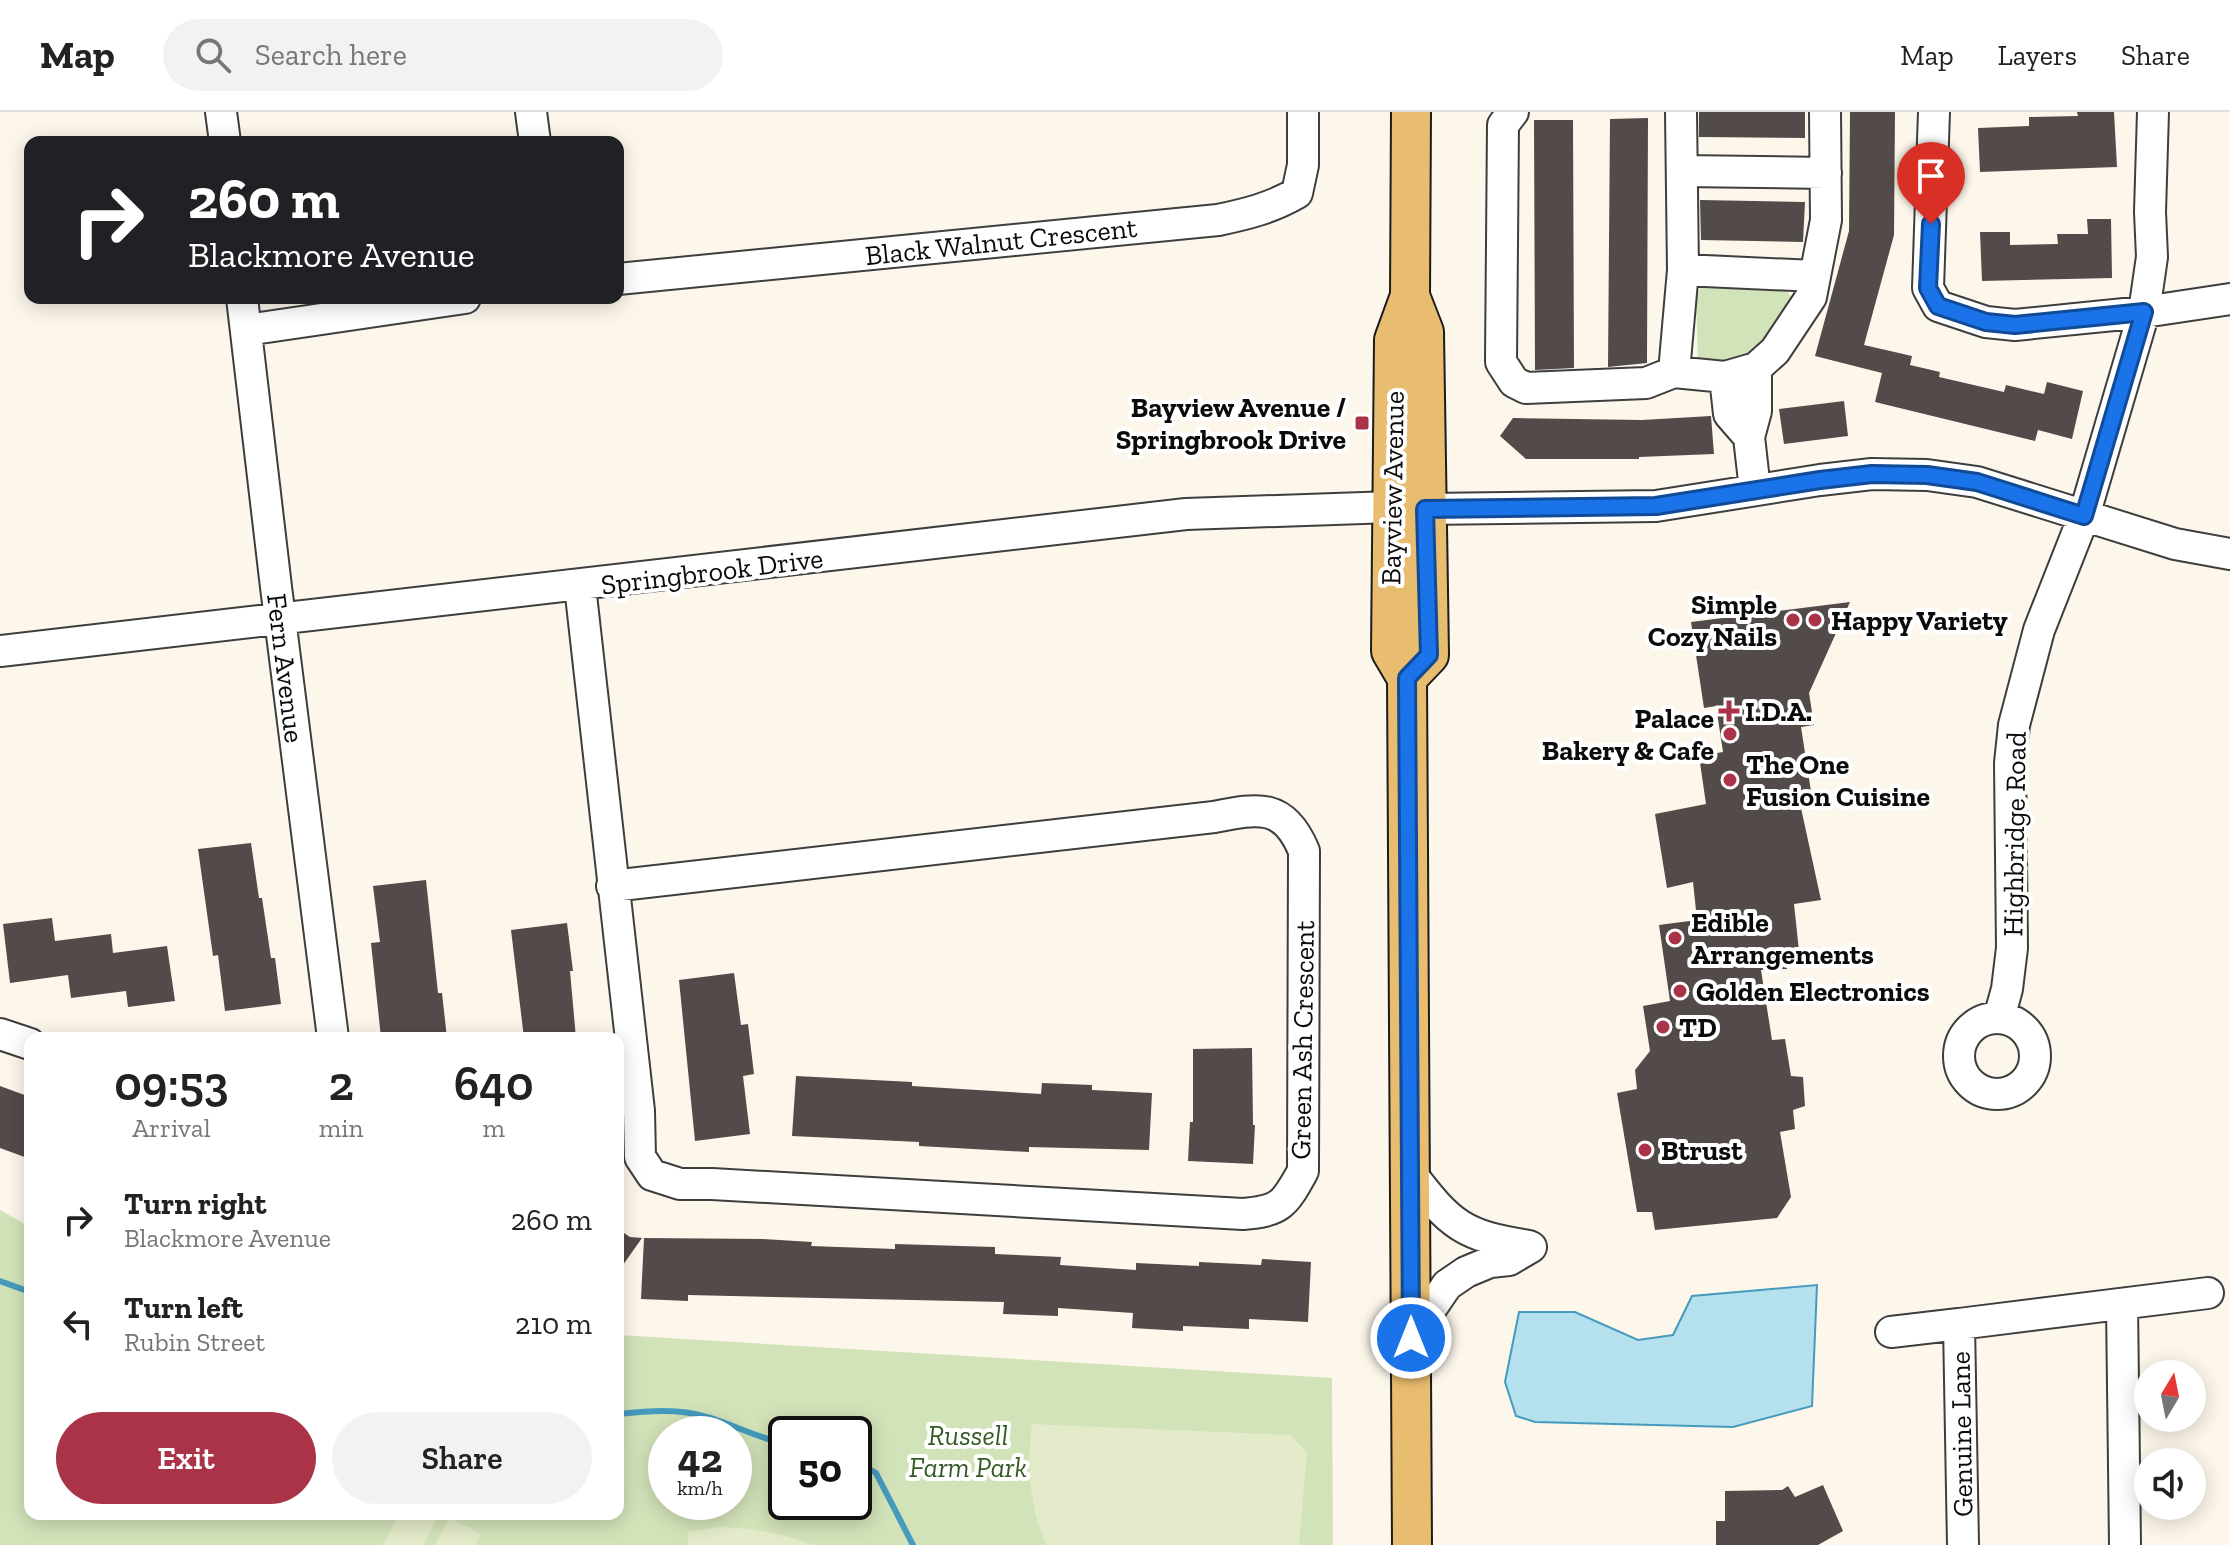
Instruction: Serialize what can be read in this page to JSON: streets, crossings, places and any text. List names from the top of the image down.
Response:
{
  "streets": {
    "main road": ["Bayview Avenue"],
    "street": [
      "Black Walnut Crescent",
      "Springbrook Drive",
      "Fern Avenue",
      "Highbridge Road",
      "Green Ash Crescent",
      "Genuine Lane"
    ]
  },
  "crossings": [
    ["Bayview Avenue", "Springbrook Drive"],
    ["Springbrook Drive", "Fern Avenue"],
    ["Springbrook Drive", "Highbridge Road"],
    ["Springbrook Drive", "Green Ash Crescent"]
  ],
  "parks": ["Russell Farm Park"],
  "places": {
    "transit": ["Bayview Avenue / Springbrook Drive"],
    "other": [
      "Simple Cozy Nails",
      "Happy Variety",
      "Palace Bakery & Cafe",
      "The One Fusion Cuisine",
      "Edible Arrangements",
      "Golden Electronics",
      "TD",
      "Btrust"
    ],
    "health": ["I.D.A."]
  },
  "north": "top",
  "page": {
    "header": "Map",
    "search": "Search here",
    "nav": ["Map", "Layers", "Share"],
    "turn": ["260 m", "Blackmore Avenue"],
    "eta": [
      "09:53",
      "Arrival",
      "2",
      "min",
      "640",
      "m"
    ],
    "list": [
      {
        "name": "Turn right",
        "note": "Blackmore Avenue",
        "value": "260 m"
      },
      {
        "name": "Turn left",
        "note": "Rubin Street",
        "value": "210 m"
      }
    ],
    "buttons": ["Exit", "Share"],
    "speed": "42 km/h",
    "limit": "50"
  }
}
